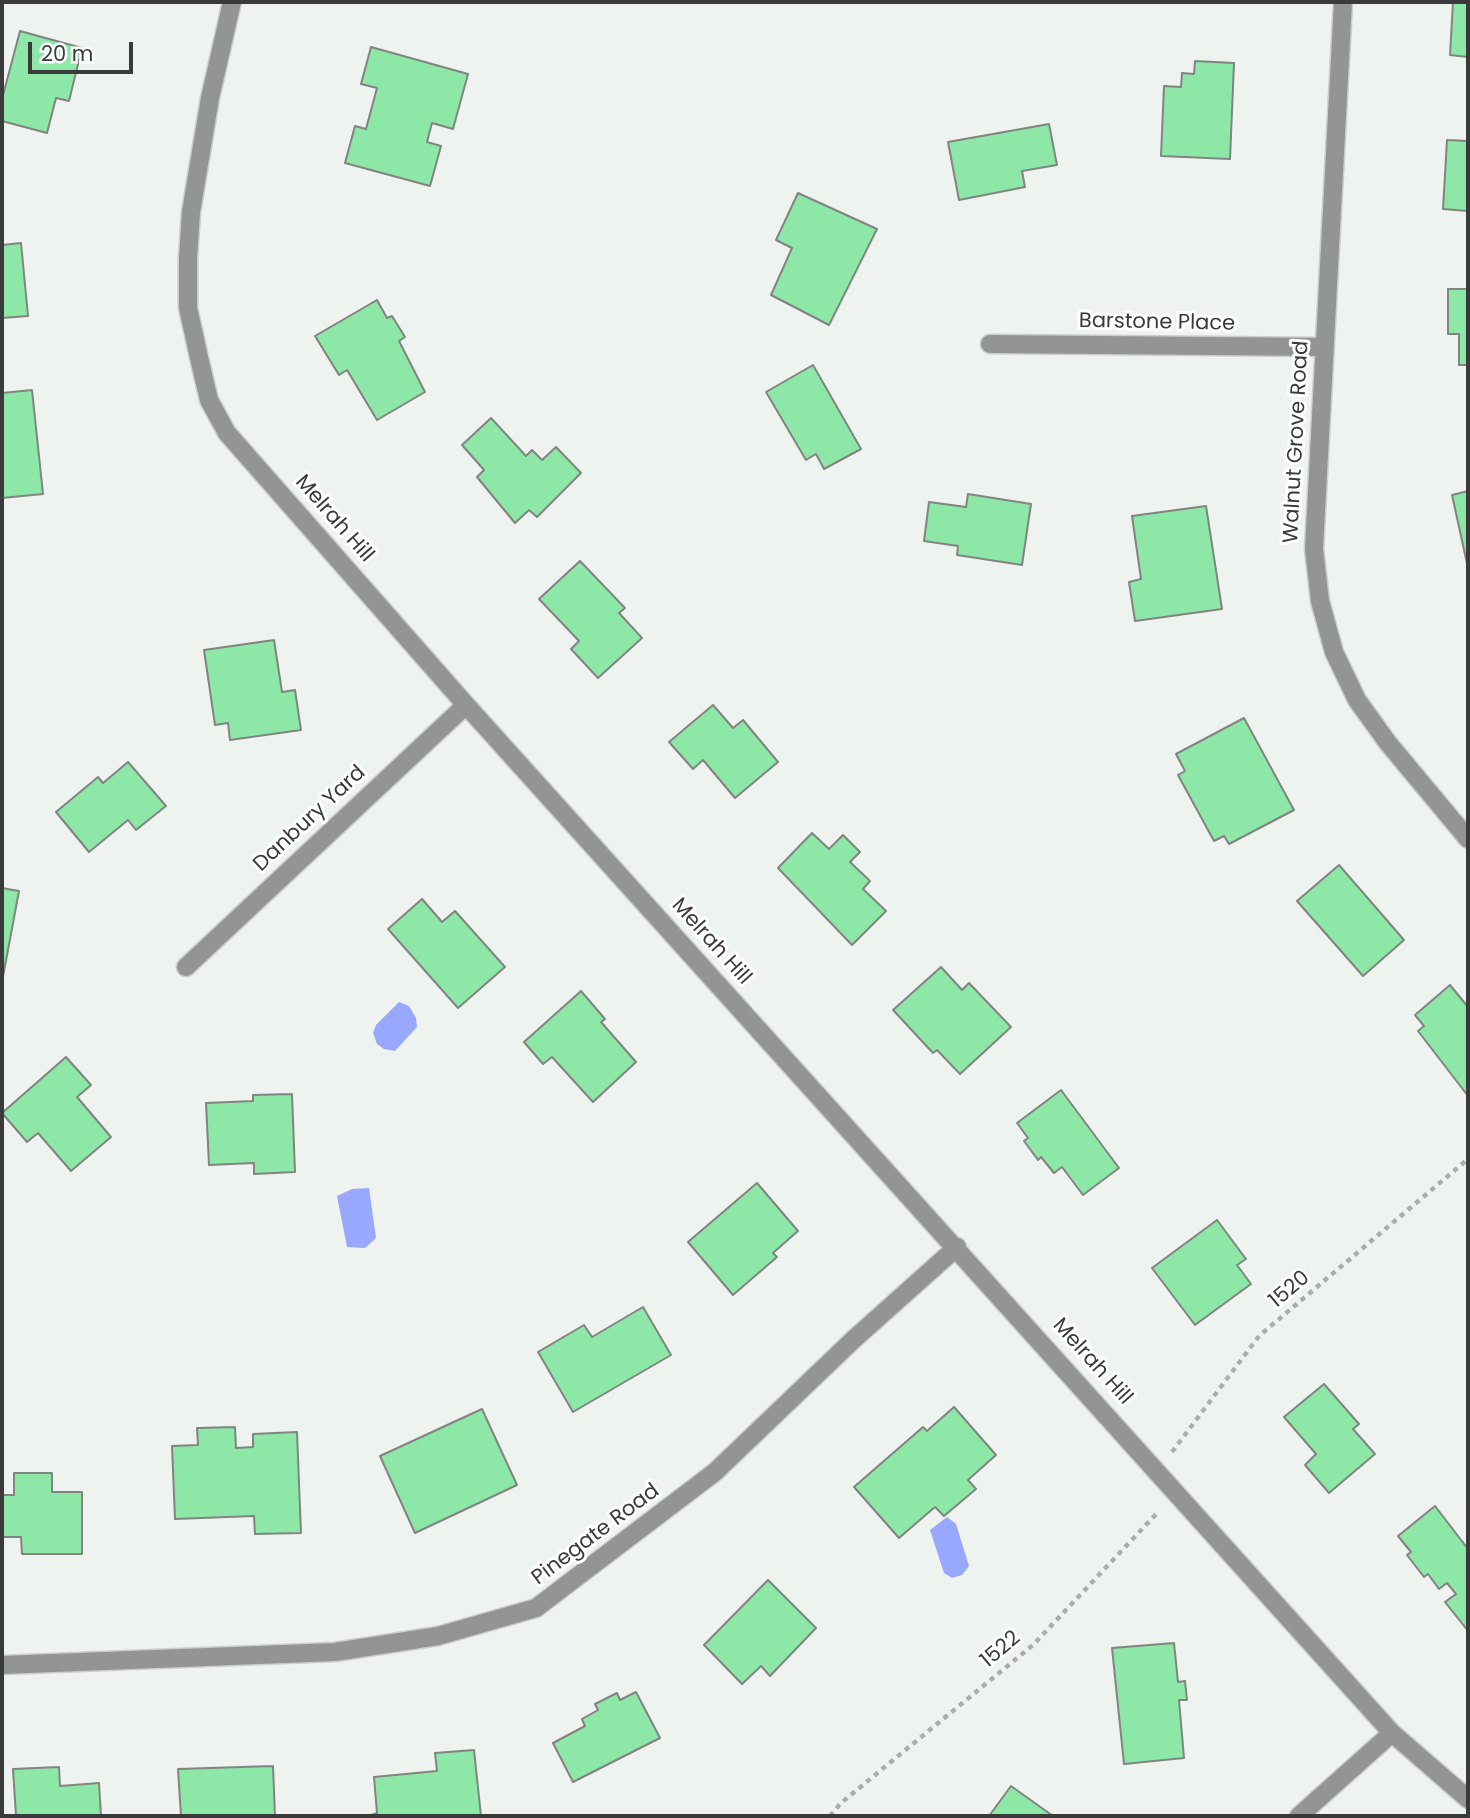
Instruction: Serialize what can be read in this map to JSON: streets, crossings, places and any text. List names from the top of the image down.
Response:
{
  "streets": {
    "street": [
      "Barstone Place",
      "Walnut Grove Road",
      "Melrah Hill",
      "Danbury Yard",
      "Pinegate Road"
    ],
    "path": ["1520", "1522"]
  },
  "crossings": [
    ["Barstone Place", "Walnut Grove Road"],
    ["Melrah Hill", "Danbury Yard"],
    ["Melrah Hill", "1520"],
    ["Melrah Hill", "Pinegate Road"],
    ["Melrah Hill", "1522"]
  ],
  "scale_bar": "20 m"
}
